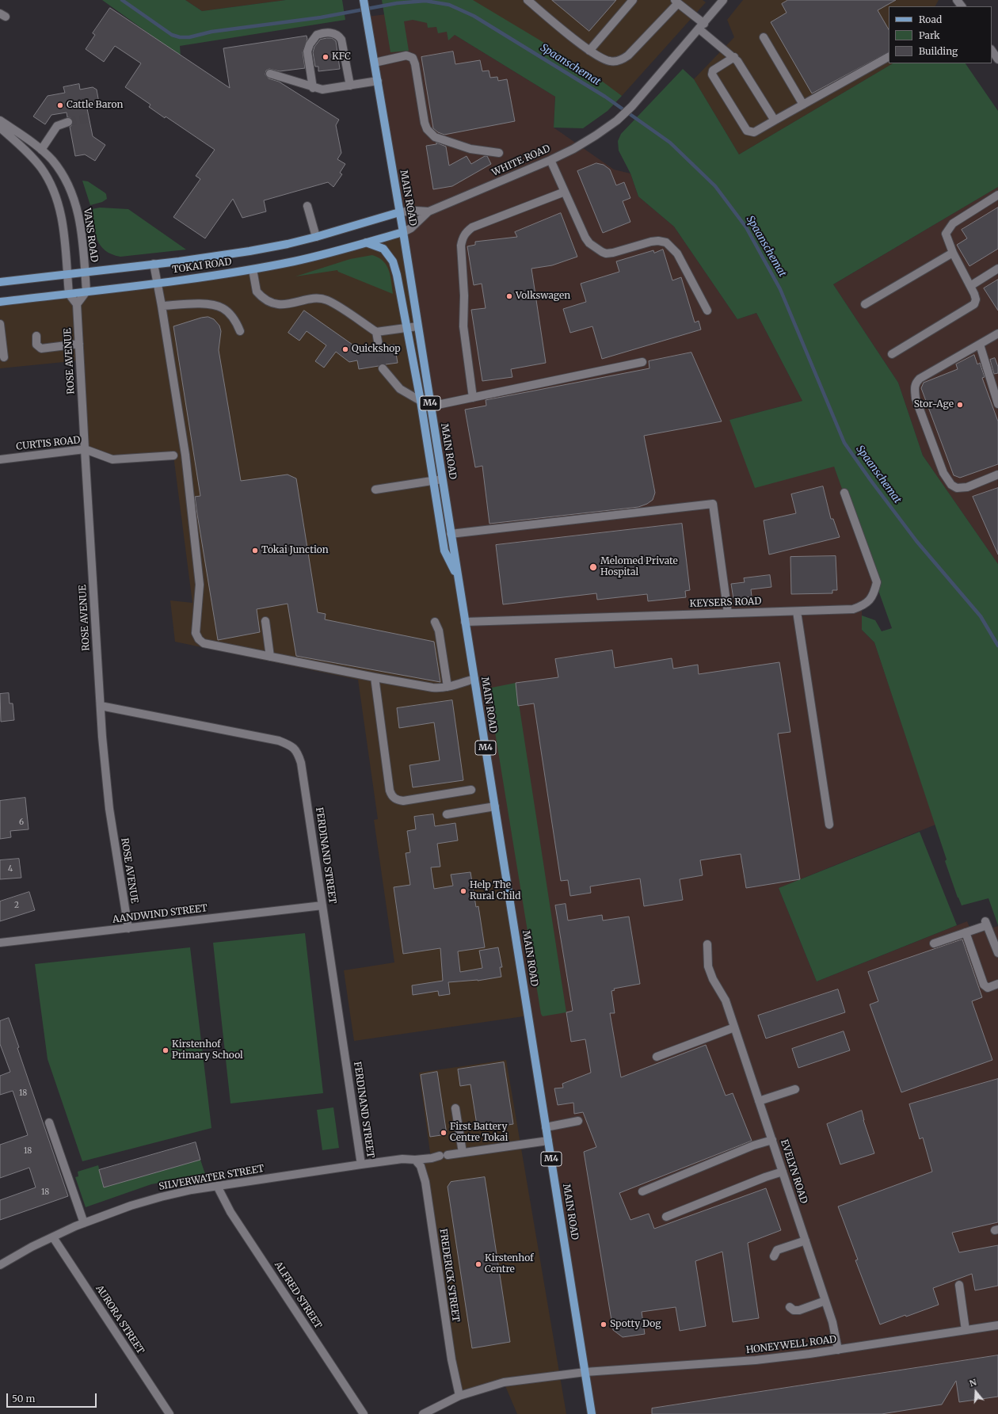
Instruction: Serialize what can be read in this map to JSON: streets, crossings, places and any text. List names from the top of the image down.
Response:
{
  "streets": {
    "main road": ["MAIN ROAD", "TOKAI ROAD", "M4"],
    "street": [
      "WHITE ROAD",
      "VANS ROAD",
      "ROSE AVENUE",
      "CURTIS ROAD",
      "KEYSERS ROAD",
      "FERDINAND STREET",
      "AANDWIND STREET",
      "EVELYN ROAD",
      "SILVERWATER STREET",
      "FREDERICK STREET",
      "ALFRED STREET",
      "AURORA STREET",
      "HONEYWELL ROAD"
    ]
  },
  "crossings": [
    ["WHITE ROAD", "MAIN ROAD"],
    ["WHITE ROAD", "TOKAI ROAD"],
    ["MAIN ROAD", "TOKAI ROAD"],
    ["MAIN ROAD", "KEYSERS ROAD"],
    ["MAIN ROAD", "SILVERWATER STREET"],
    ["MAIN ROAD", "HONEYWELL ROAD"],
    ["VANS ROAD", "TOKAI ROAD"],
    ["ROSE AVENUE", "CURTIS ROAD"],
    ["ROSE AVENUE", "FERDINAND STREET"],
    ["ROSE AVENUE", "AANDWIND STREET"],
    ["FERDINAND STREET", "AANDWIND STREET"],
    ["FERDINAND STREET", "SILVERWATER STREET"],
    ["EVELYN ROAD", "HONEYWELL ROAD"],
    ["SILVERWATER STREET", "FREDERICK STREET"],
    ["SILVERWATER STREET", "ALFRED STREET"],
    ["SILVERWATER STREET", "AURORA STREET"],
    ["FREDERICK STREET", "HONEYWELL ROAD"]
  ],
  "water": ["Spaanschemat"],
  "places": [
    "KFC",
    "Cattle Baron",
    "Volkswagen",
    "Quickshop",
    "Stor-Age",
    "Tokai Junction",
    "Melomed Private Hospital",
    "Help The Rural Child",
    "Kirstenhof Primary School",
    "First Battery Centre Tokai",
    "Kirstenhof Centre",
    "Spotty Dog"
  ],
  "house_numbers": [
    "6",
    "4",
    "2",
    "18",
    "18",
    "18"
  ],
  "legend": ["Road", "Park", "Building"],
  "scale_bar": "50 m",
  "north": "top"
}
